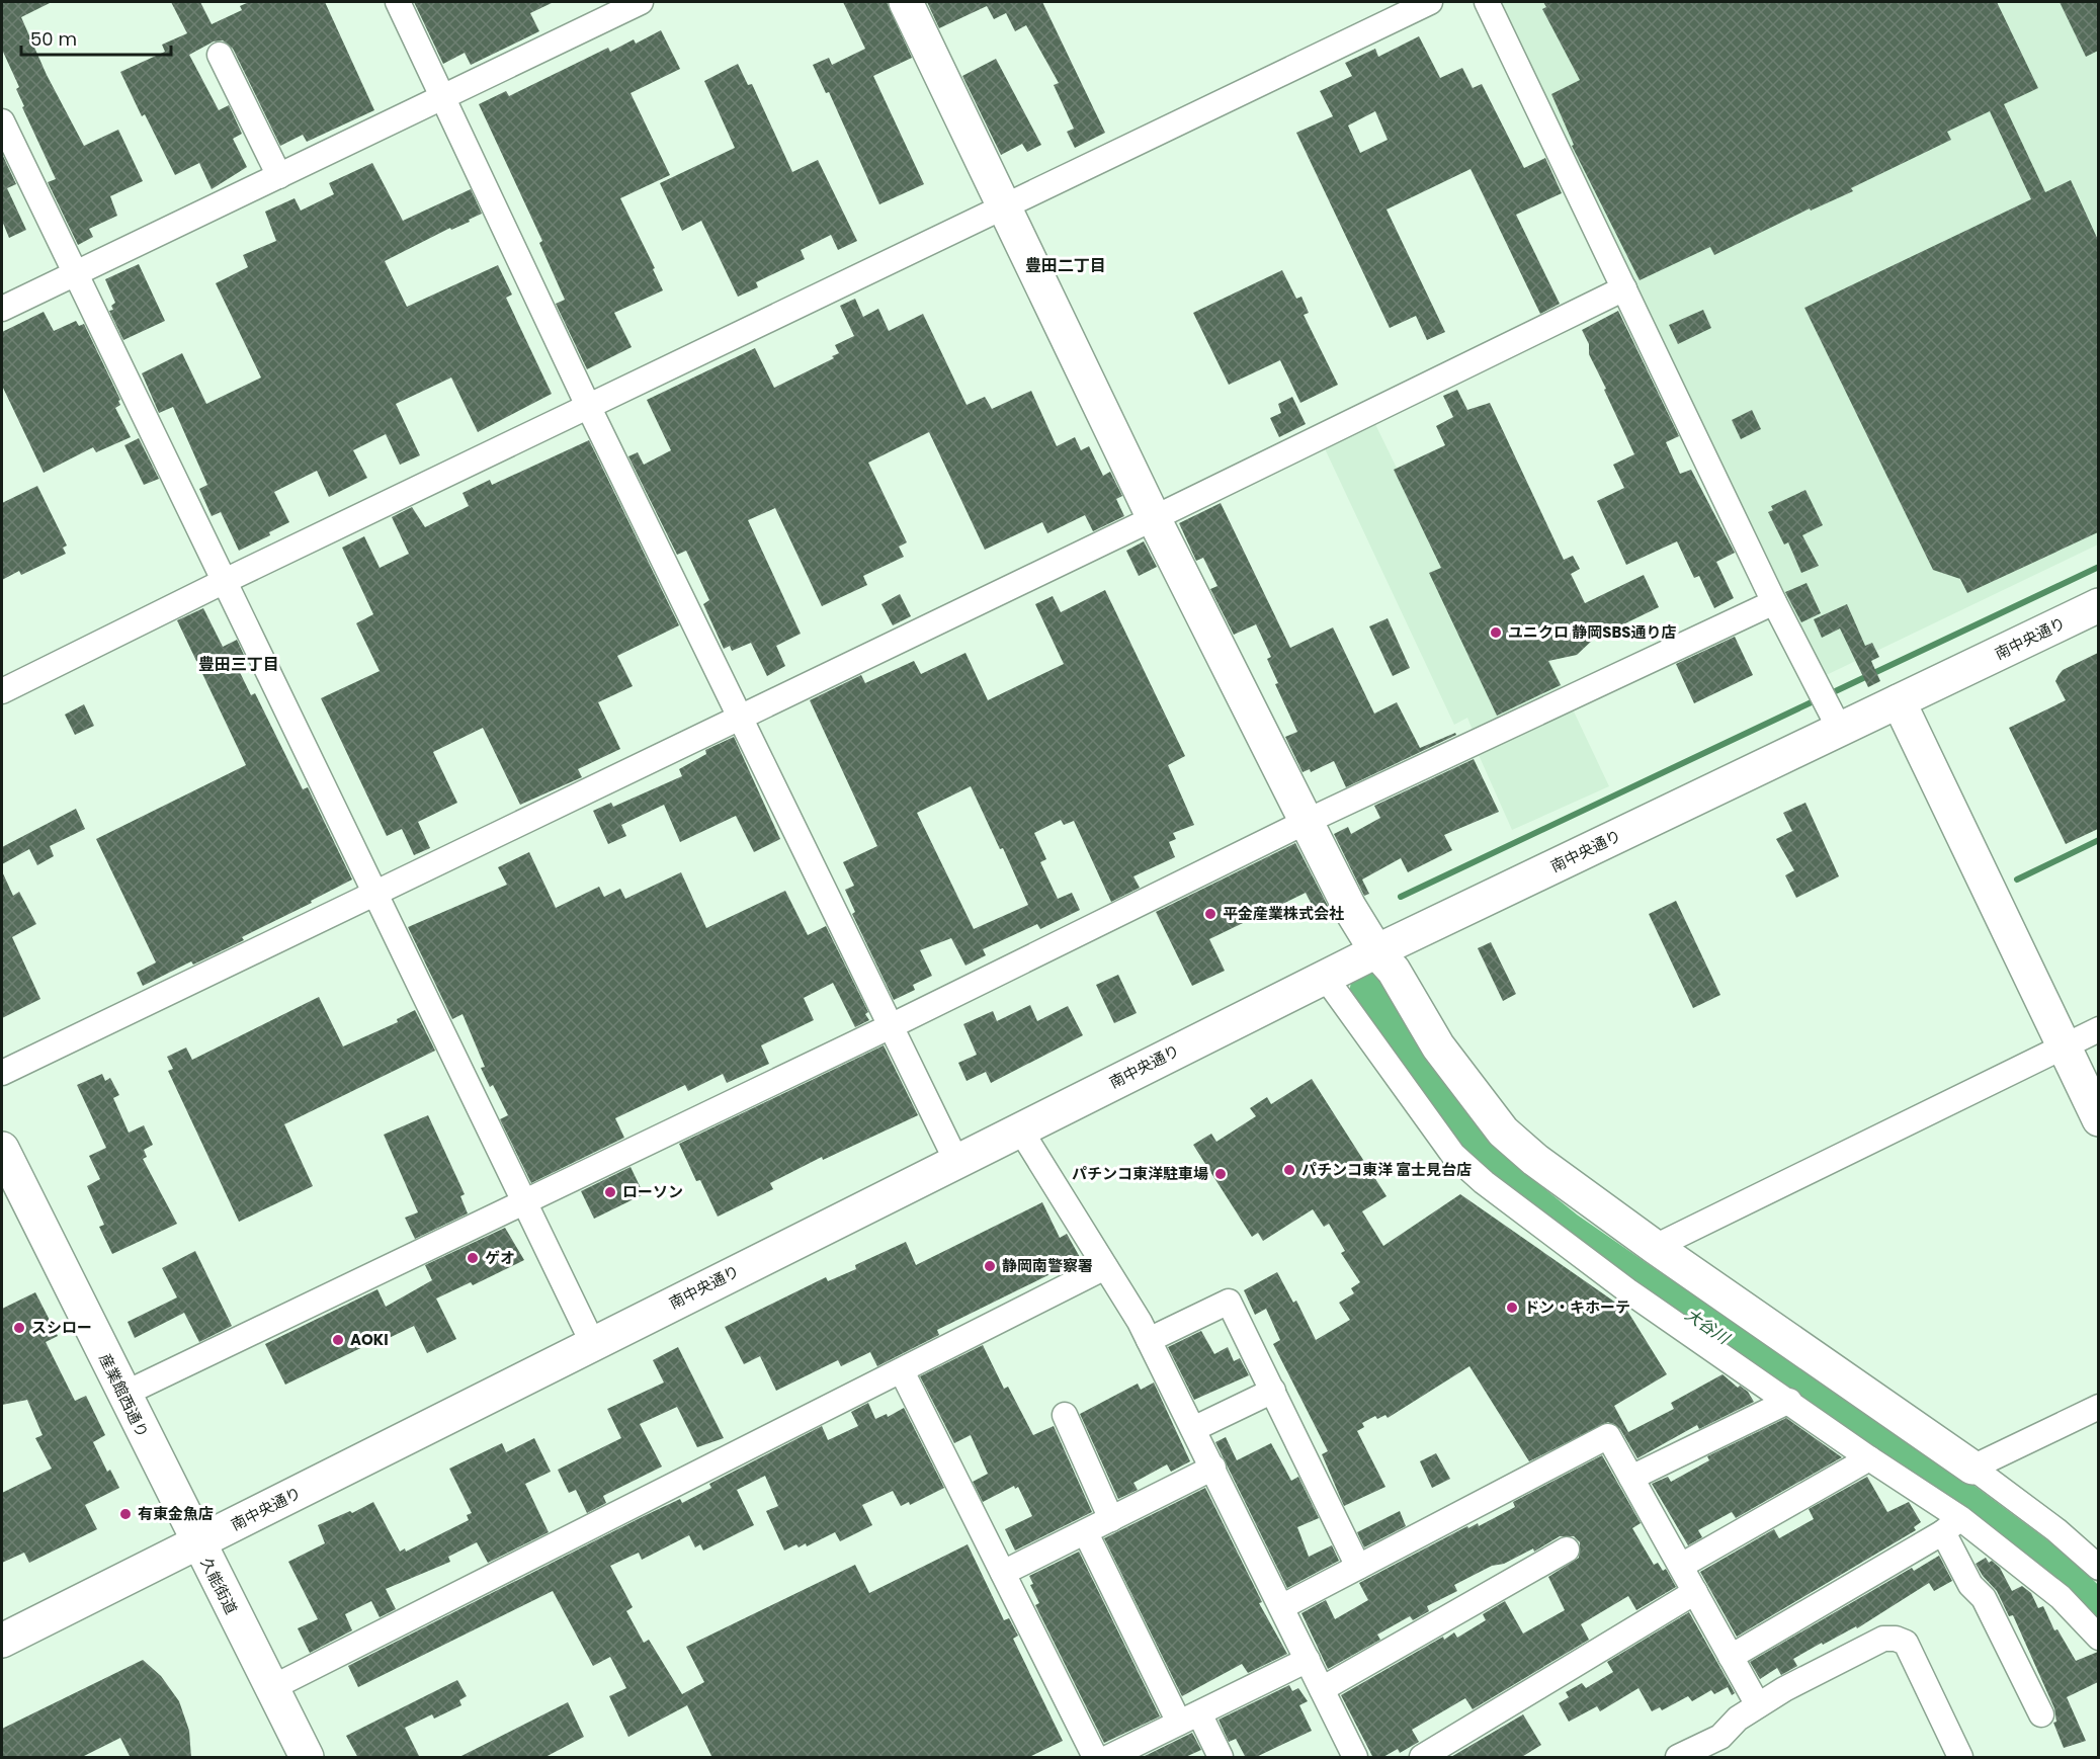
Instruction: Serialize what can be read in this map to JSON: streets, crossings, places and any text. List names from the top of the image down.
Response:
{
  "streets": {
    "street": ["南中央通り", "産業館西通り", "久能街道"]
  },
  "crossings": [
    ["南中央通り", "産業館西通り"],
    ["南中央通り", "久能街道"],
    ["産業館西通り", "久能街道"]
  ],
  "districts": ["豊田二丁目", "豊田三丁目"],
  "water": ["大谷川"],
  "places": [
    "ユニクロ 静岡SBS通り店",
    "平金産業株式会社",
    "パチンコ東洋 富士見台店",
    "パチンコ東洋駐車場",
    "ローソン",
    "ゲオ",
    "静岡南警察署",
    "ドン・キホーテ",
    "スシロー",
    "AOKI",
    "有東金魚店"
  ],
  "scale_bar": "50 m"
}
